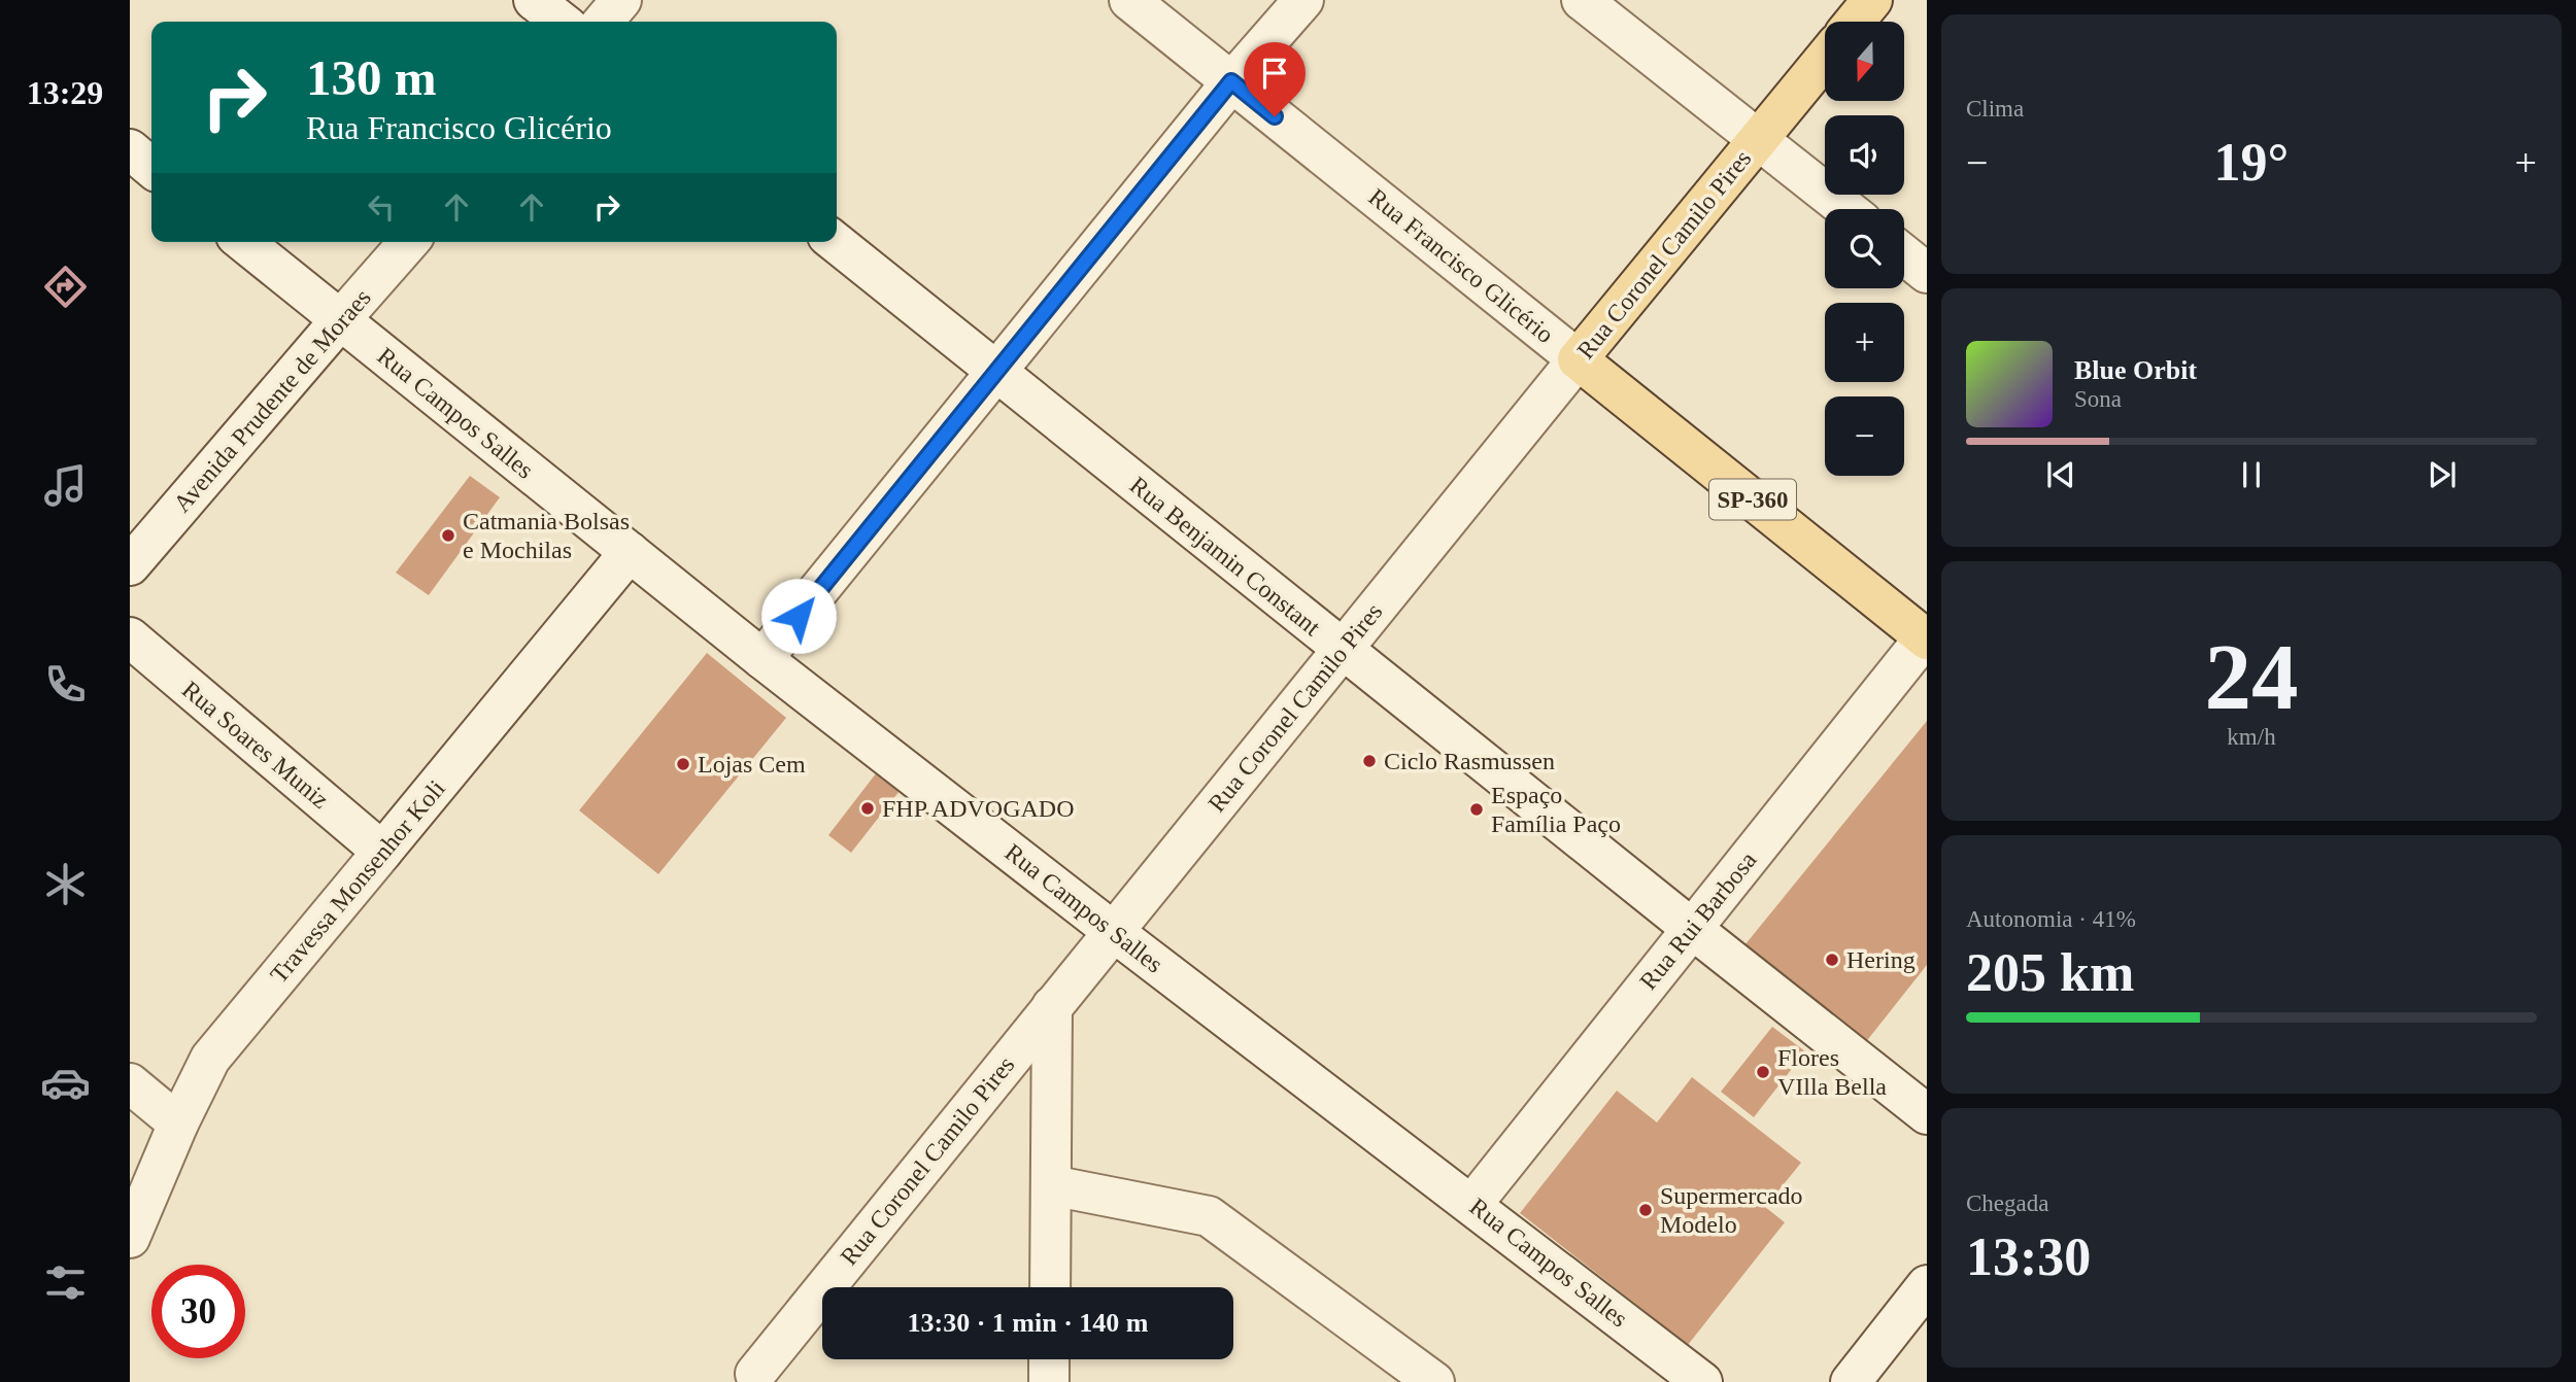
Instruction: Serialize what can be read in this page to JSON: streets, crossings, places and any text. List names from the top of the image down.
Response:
{
  "streets": {
    "main road": ["Rua Coronel Camilo Pires", "Rua Francisco Glicério", "SP-360"],
    "street": [
      "Avenida Prudente de Moraes",
      "Rua Campos Salles",
      "Rua Benjamin Constant",
      "Rua Soares Muniz",
      "Travessa Monsenhor Koli",
      "Rua Rui Barbosa"
    ]
  },
  "crossings": [
    ["Rua Coronel Camilo Pires", "Rua Francisco Glicério"],
    ["Rua Coronel Camilo Pires", "Rua Campos Salles"],
    ["Rua Coronel Camilo Pires", "Rua Benjamin Constant"],
    ["Rua Francisco Glicério", "Rua Rui Barbosa"],
    ["Avenida Prudente de Moraes", "Rua Campos Salles"],
    ["Rua Campos Salles", "Travessa Monsenhor Koli"],
    ["Rua Campos Salles", "Rua Rui Barbosa"],
    ["Rua Benjamin Constant", "Rua Rui Barbosa"],
    ["Rua Soares Muniz", "Travessa Monsenhor Koli"]
  ],
  "places": [
    "Catmania Bolsas e Mochilas",
    "Ciclo Rasmussen",
    "Lojas Cem",
    "FHP ADVOGADO",
    "Espaço Família Paço",
    "Hering",
    "Flores VIlla Bella",
    "Supermercado Modelo"
  ],
  "north": "bottom",
  "page": {
    "tabs": "13:29",
    "tile": [
      "Clima",
      ["24", "km/h"],
      ["Autonomia · 41%", "205 km"],
      ["Chegada", "13:30"]
    ],
    "map_buttons": ["+", "−"],
    "turn": ["130 m", "Rua Francisco Glicério"],
    "heat": ["−", "19°", "+"],
    "song": ["Blue Orbit", "Sona"],
    "limit": "30",
    "trip": "13:30 · 1 min · 140 m"
  }
}
